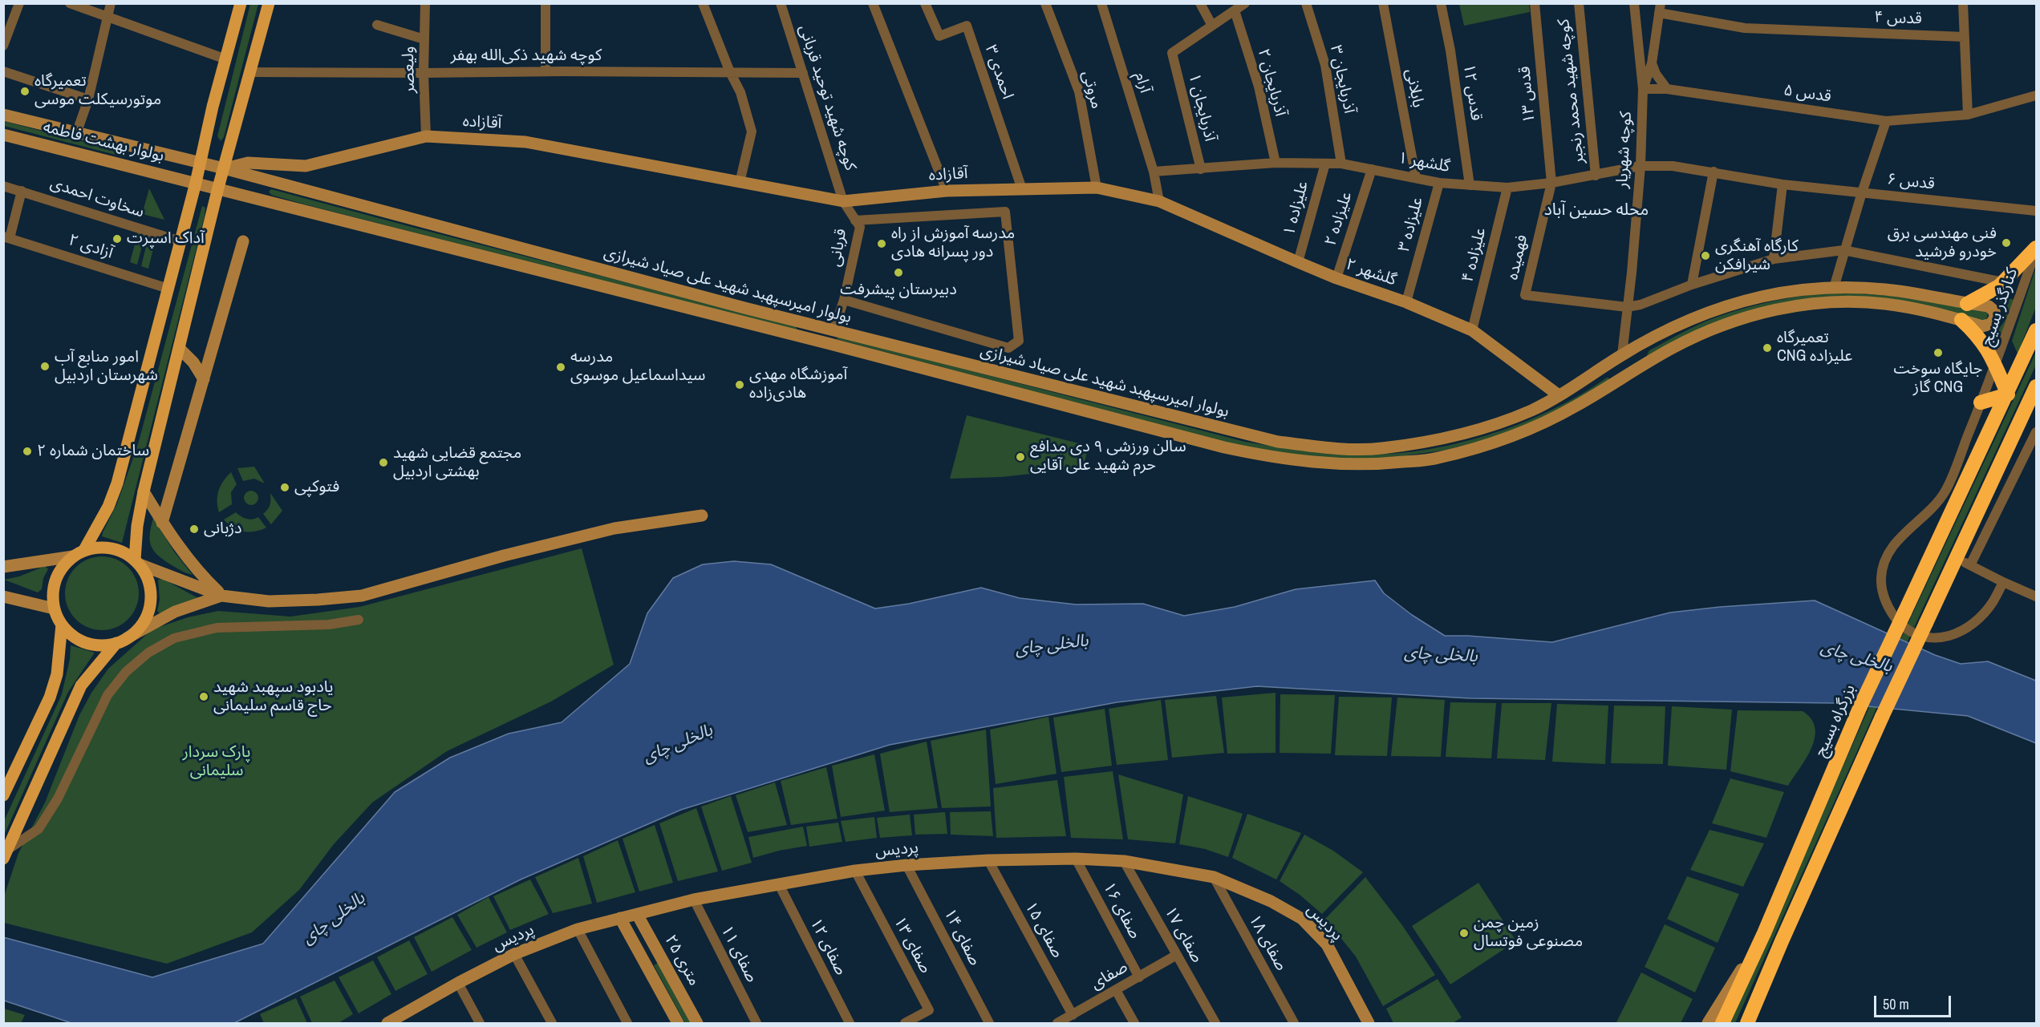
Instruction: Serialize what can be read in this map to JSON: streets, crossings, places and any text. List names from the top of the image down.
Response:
{
  "streets": {
    "highway": ["بزرگراه بسیج"],
    "main road": [
      "آقازاده",
      "بولوار بهشت فاطمه",
      "گلشهر ۲",
      "بولوار امیرسپهبد شهید علی صیاد شیرازی",
      "پردیس",
      "۲۵ متری"
    ],
    "street": [
      "قدس ۴",
      "کوچه شهید ذکی‌الله بهفر",
      "ولیعصر",
      "احمدی ۳",
      "آذربایجان ۳",
      "آرام",
      "آذربایجان ۲",
      "بابلانی",
      "مروتی",
      "کوچه شهید محمد رنجبر",
      "قدس ۱۲",
      "قدس ۵",
      "قدس ۱۳",
      "کوچه شهید توحید قربانی",
      "آذربایجان ۱",
      "کوچه شهریار",
      "گلشهر ۱",
      "قدس ۶",
      "سخاوت احمدی",
      "علیزاده ۱",
      "علیزاده ۲",
      "علیزاده ۳",
      "آزادی ۲",
      "قربانی",
      "علیزاده ۴",
      "فهمیده",
      "کنارگذر بسیج",
      "صفای ۱۶",
      "صفای ۱۵",
      "صفای ۱۷",
      "صفای ۱۴",
      "صفای ۱۸",
      "صفای ۱۳",
      "صفای ۱۲",
      "صفای ۱۱",
      "صفای"
    ]
  },
  "crossings": [
    ["کوچه شهید ذکی‌الله بهفر", "ولیعصر"],
    ["کوچه شهید ذکی‌الله بهفر", "کوچه شهید توحید قربانی"],
    ["ولیعصر", "آقازاده"],
    ["احمدی ۳", "آقازاده"],
    ["آذربایجان ۳", "گلشهر ۱"],
    ["آرام", "آقازاده"],
    ["آرام", "گلشهر ۱"],
    ["آرام", "گلشهر ۲"],
    ["آذربایجان ۲", "گلشهر ۱"],
    ["بابلانی", "گلشهر ۱"],
    ["مروتی", "آقازاده"],
    ["کوچه شهید محمد رنجبر", "گلشهر ۱"],
    ["قدس ۱۲", "گلشهر ۱"],
    ["قدس ۵", "کوچه شهریار"],
    ["قدس ۱۳", "گلشهر ۱"],
    ["قدس ۱۳", "فهمیده"],
    ["کوچه شهید توحید قربانی", "آقازاده"],
    ["کوچه شهید توحید قربانی", "قربانی"],
    ["آذربایجان ۱", "گلشهر ۱"],
    ["آقازاده", "بولوار بهشت فاطمه"],
    ["آقازاده", "قربانی"],
    ["آقازاده", "گلشهر ۲"],
    ["آقازاده", "بولوار امیرسپهبد شهید علی صیاد شیرازی"],
    ["بولوار بهشت فاطمه", "بولوار امیرسپهبد شهید علی صیاد شیرازی"],
    ["کوچه شهریار", "گلشهر ۱"],
    ["کوچه شهریار", "قدس ۶"],
    ["کوچه شهریار", "فهمیده"],
    ["کوچه شهریار", "بولوار امیرسپهبد شهید علی صیاد شیرازی"],
    ["گلشهر ۱", "قدس ۶"],
    ["گلشهر ۱", "علیزاده ۱"],
    ["گلشهر ۱", "علیزاده ۲"],
    ["گلشهر ۱", "علیزاده ۳"],
    ["گلشهر ۱", "علیزاده ۴"],
    ["گلشهر ۱", "فهمیده"],
    ["علیزاده ۱", "گلشهر ۲"],
    ["علیزاده ۲", "گلشهر ۲"],
    ["علیزاده ۳", "گلشهر ۲"],
    ["قربانی", "بولوار امیرسپهبد شهید علی صیاد شیرازی"],
    ["علیزاده ۴", "گلشهر ۲"],
    ["گلشهر ۲", "بولوار امیرسپهبد شهید علی صیاد شیرازی"],
    ["پردیس", "صفای ۱۶"],
    ["پردیس", "صفای ۱۵"],
    ["پردیس", "صفای ۱۷"],
    ["پردیس", "صفای ۱۴"],
    ["پردیس", "صفای ۱۸"],
    ["پردیس", "صفای ۱۳"],
    ["پردیس", "صفای ۱۲"],
    ["پردیس", "صفای ۱۱"],
    ["پردیس", "۲۵ متری"],
    ["صفای ۱۶", "صفای"],
    ["صفای ۱۵", "صفای"],
    ["صفای ۱۷", "صفای"]
  ],
  "districts": ["محله حسین آباد"],
  "water": ["بالخلی چای"],
  "parks": ["پارک سردار سلیمانی"],
  "places": [
    "تعمیرگاه موتورسیکلت موسی",
    "آداک اسپرت",
    "فنی مهندسی برق خودرو فرشید",
    "مدرسه آموزش از راه دور پسرانه هادی",
    "کارگاه آهنگری شیرافکن",
    "دبیرستان پیشرفت",
    "تعمیرگاه CNG علیزاده",
    "جایگاه سوخت گاز CNG",
    "امور منابع آب شهرستان اردبیل",
    "مدرسه سیداسماعیل موسوی",
    "آموزشگاه مهدی هادی‌زاده",
    "ساختمان شماره ۲",
    "سالن ورزشی ۹ دی مدافع حرم شهید علی آقایی",
    "مجتمع قضایی شهید بهشتی اردبیل",
    "فتوکپی",
    "دژبانی",
    "یادبود سپهبد شهید حاج قاسم سلیمانی",
    "زمین چمن مصنوعی فوتسال"
  ],
  "scale_bar": "50 m"
}
